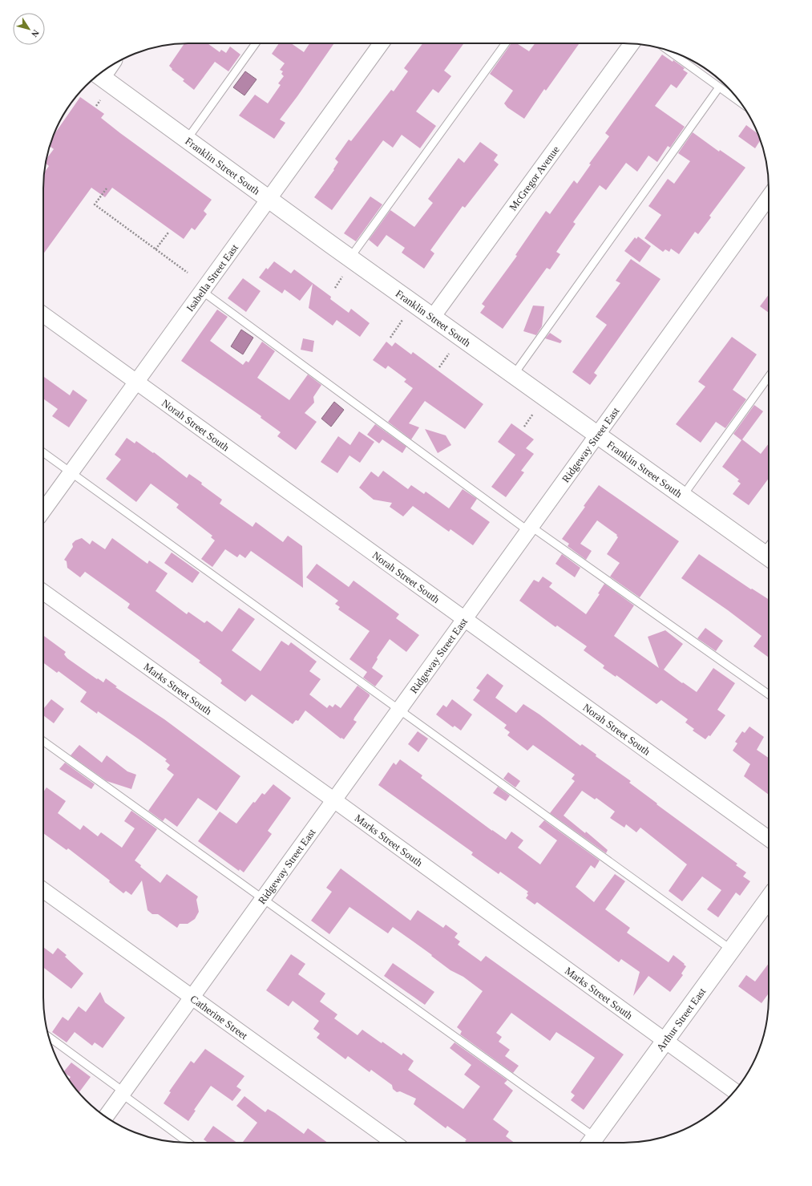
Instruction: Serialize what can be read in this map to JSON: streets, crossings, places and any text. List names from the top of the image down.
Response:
{
  "streets": {
    "street": [
      "Franklin Street South",
      "McGregor Avenue",
      "Isabella Street East",
      "Norah Street South",
      "Ridgeway Street East",
      "Marks Street South",
      "Catherine Street",
      "Arthur Street East"
    ]
  },
  "crossings": [
    ["Franklin Street South", "McGregor Avenue"],
    ["Franklin Street South", "Isabella Street East"],
    ["Franklin Street South", "Ridgeway Street East"],
    ["Isabella Street East", "Norah Street South"],
    ["Norah Street South", "Ridgeway Street East"],
    ["Ridgeway Street East", "Marks Street South"],
    ["Ridgeway Street East", "Catherine Street"],
    ["Marks Street South", "Arthur Street East"]
  ],
  "north": "bottom right"
}
